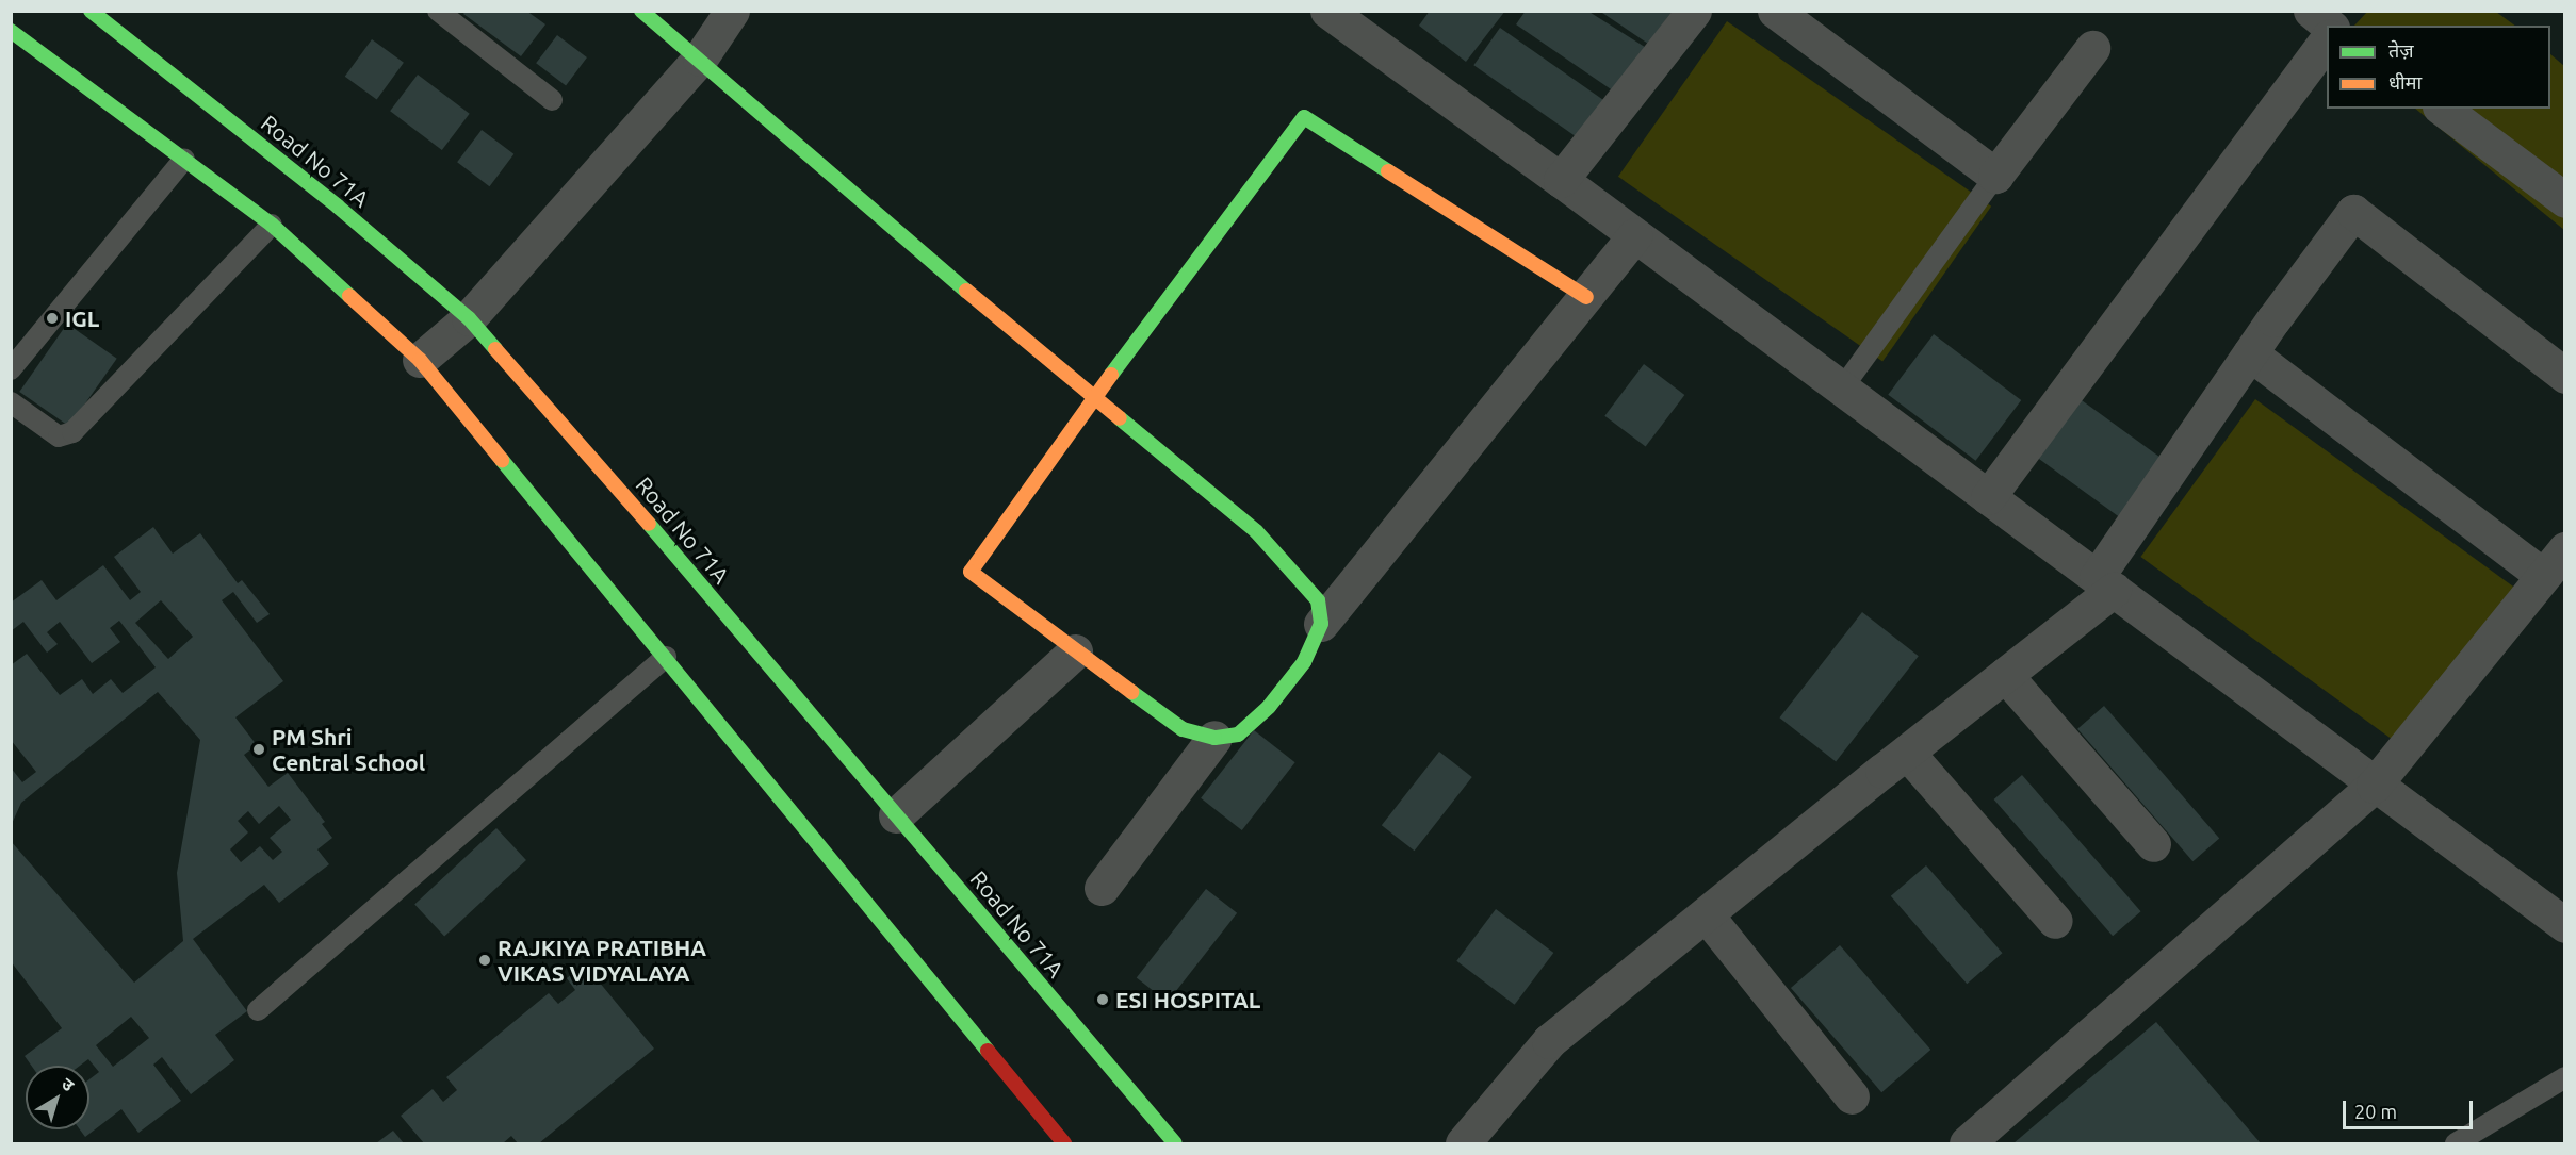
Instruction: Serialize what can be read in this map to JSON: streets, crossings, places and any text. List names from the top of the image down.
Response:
{
  "streets": {
    "street": ["Road No 71A"]
  },
  "places": [
    "IGL",
    "PM Shri Central School",
    "RAJKIYA PRATIBHA VIKAS VIDYALAYA",
    "ESI HOSPITAL"
  ],
  "legend": ["तेज़", "धीमा"],
  "scale_bar": "20 m",
  "north": "top right"
}
